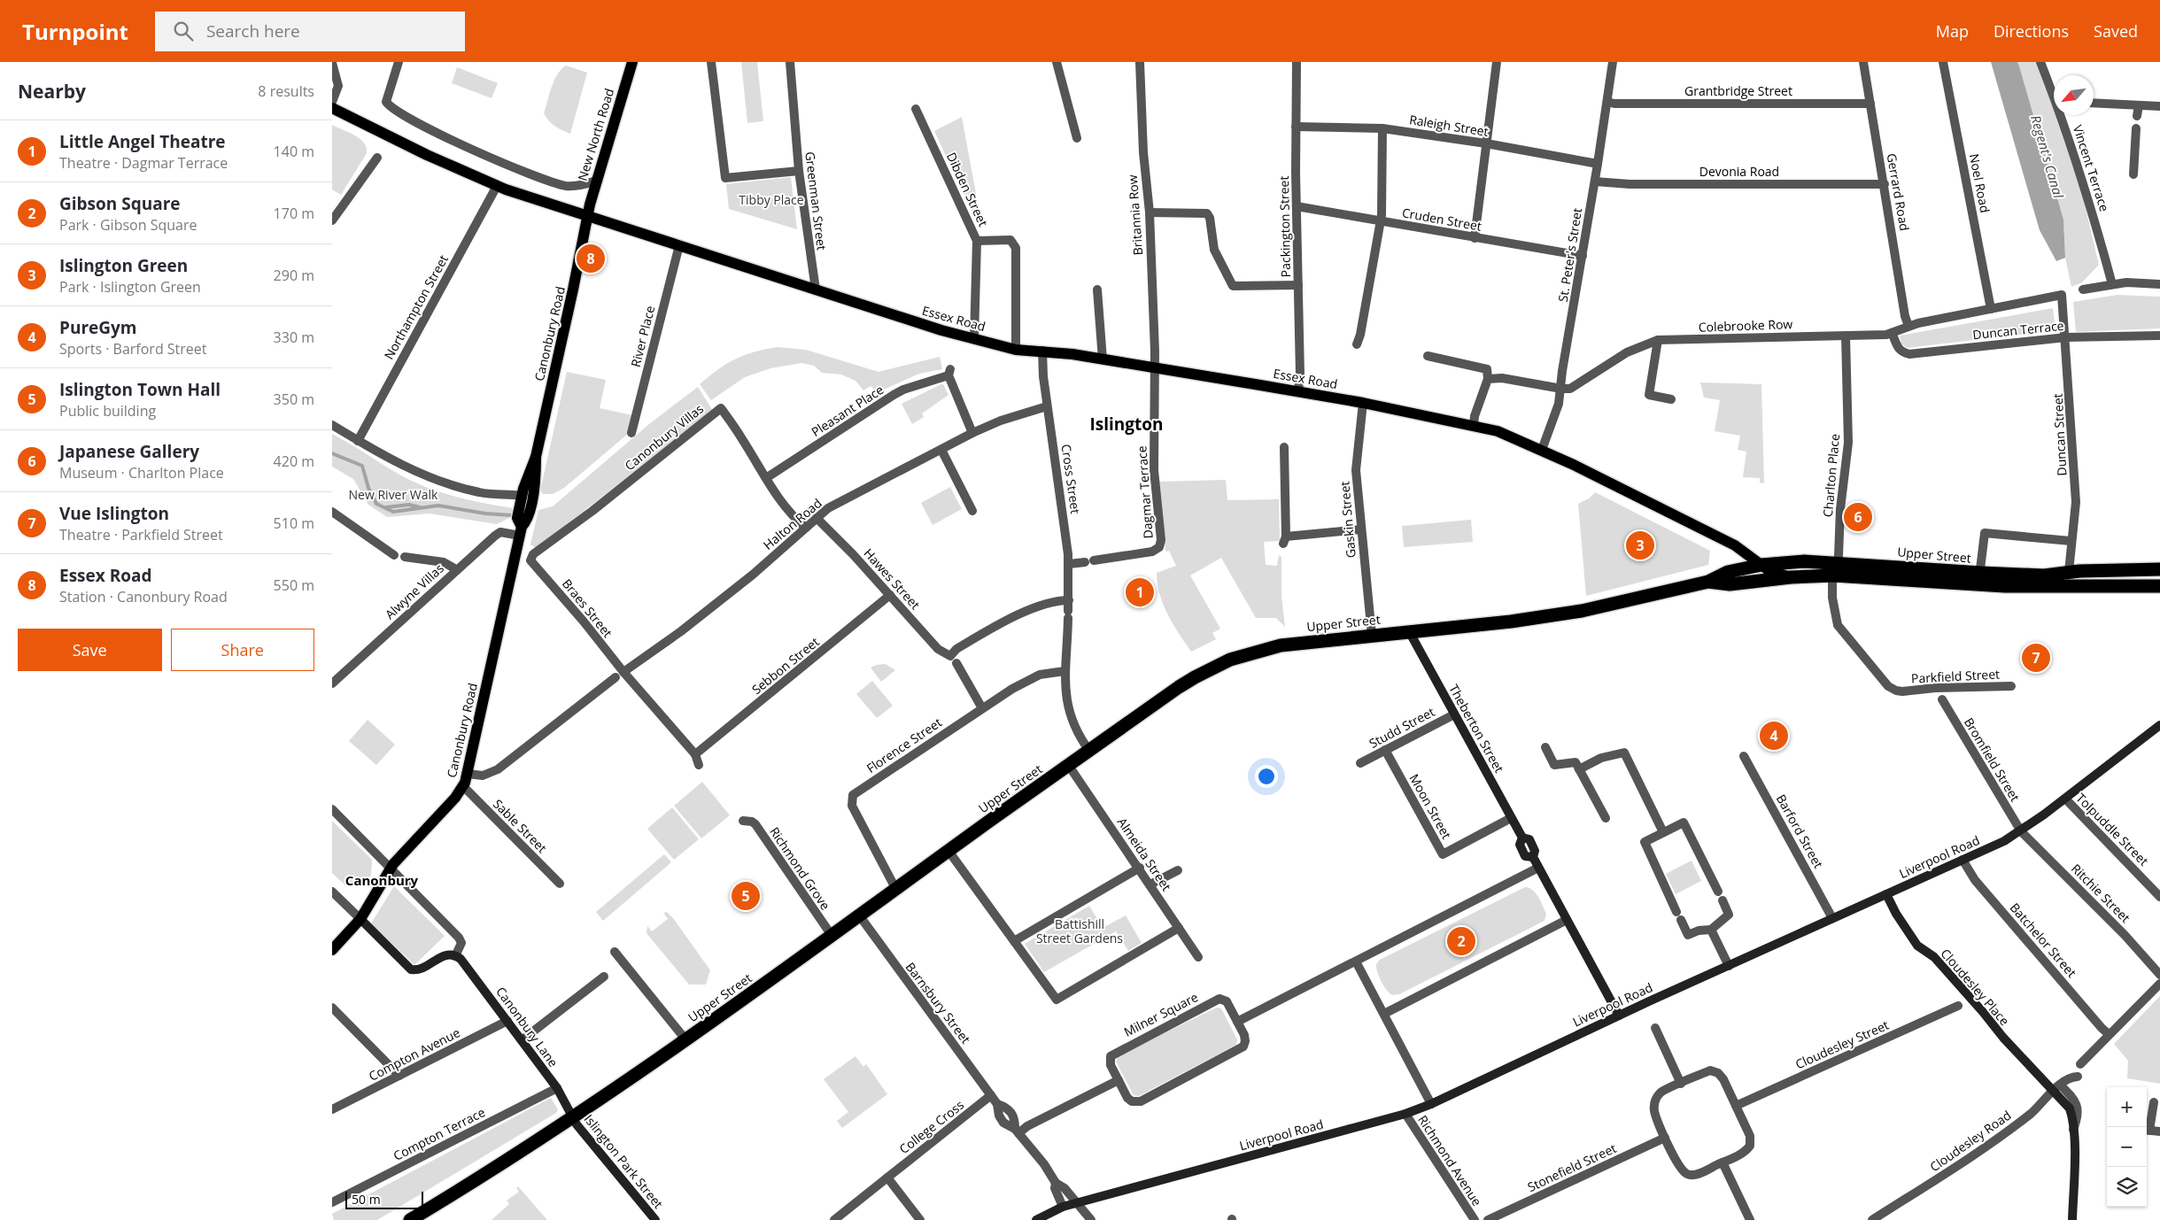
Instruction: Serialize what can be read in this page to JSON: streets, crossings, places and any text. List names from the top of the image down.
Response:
{
  "streets": {
    "highway": ["Upper Street"],
    "main road": ["New North Road", "Essex Road", "Canonbury Road"],
    "street": [
      "Grantbridge Street",
      "Raleigh Street",
      "Vincent Terrace",
      "Devonia Road",
      "Noel Road",
      "Dibden Street",
      "Gerrard Road",
      "Greenman Street",
      "Britannia Row",
      "Cruden Street",
      "Packington Street",
      "St. Peter's Street",
      "Northampton Street",
      "Colebrooke Row",
      "Duncan Terrace",
      "River Place",
      "Pleasant Place",
      "Duncan Street",
      "Canonbury Villas",
      "Charlton Place",
      "Cross Street",
      "Dagmar Terrace",
      "Gaskin Street",
      "Halton Road",
      "Hawes Street",
      "Alwyne Villas",
      "Braes Street",
      "Sebbon Street",
      "Parkfield Street",
      "Studd Street",
      "Theberton Street",
      "Florence Street",
      "Bromfield Street",
      "Moon Street",
      "Sable Street",
      "Tolpuddle Street",
      "Barford Street",
      "Almeida Street",
      "Liverpool Road",
      "Richmond Grove",
      "Ritchie Street",
      "Batchelor Street",
      "Cloudesley Place",
      "Barnsbury Street",
      "Milner Square",
      "Canonbury Lane",
      "Cloudesley Street",
      "Compton Avenue",
      "College Cross",
      "Compton Terrace",
      "Cloudesley Road",
      "Richmond Avenue",
      "Islington Park Street",
      "Stonefield Street"
    ]
  },
  "crossings": [
    ["Grantbridge Street", "Gerrard Road"],
    ["Grantbridge Street", "St. Peter's Street"],
    ["Raleigh Street", "Packington Street"],
    ["Raleigh Street", "St. Peter's Street"],
    ["New North Road", "Essex Road"],
    ["New North Road", "Canonbury Road"],
    ["Devonia Road", "Gerrard Road"],
    ["Devonia Road", "St. Peter's Street"],
    ["Noel Road", "Colebrooke Row"],
    ["Dibden Street", "Essex Road"],
    ["Gerrard Road", "Colebrooke Row"],
    ["Greenman Street", "Essex Road"],
    ["Britannia Row", "Essex Road"],
    ["Britannia Row", "Dagmar Terrace"],
    ["Cruden Street", "Packington Street"],
    ["Cruden Street", "St. Peter's Street"],
    ["Packington Street", "Essex Road"],
    ["St. Peter's Street", "Essex Road"],
    ["St. Peter's Street", "Colebrooke Row"],
    ["Northampton Street", "Essex Road"],
    ["Essex Road", "Canonbury Road"],
    ["Essex Road", "River Place"],
    ["Essex Road", "Cross Street"],
    ["Essex Road", "Dagmar Terrace"],
    ["Essex Road", "Gaskin Street"],
    ["Essex Road", "Upper Street"],
    ["Colebrooke Row", "Duncan Terrace"],
    ["Colebrooke Row", "Duncan Street"],
    ["Colebrooke Row", "Charlton Place"],
    ["Duncan Terrace", "Duncan Street"],
    ["Canonbury Road", "Halton Road"],
    ["Canonbury Road", "Alwyne Villas"],
    ["Canonbury Road", "Sable Street"],
    ["Pleasant Place", "Canonbury Villas"],
    ["Pleasant Place", "Halton Road"],
    ["Duncan Street", "Upper Street"],
    ["Canonbury Villas", "Halton Road"],
    ["Canonbury Villas", "Braes Street"],
    ["Charlton Place", "Upper Street"],
    ["Charlton Place", "Parkfield Street"],
    ["Cross Street", "Dagmar Terrace"],
    ["Cross Street", "Halton Road"],
    ["Cross Street", "Upper Street"],
    ["Cross Street", "Florence Street"],
    ["Gaskin Street", "Upper Street"],
    ["Halton Road", "Hawes Street"],
    ["Halton Road", "Braes Street"],
    ["Upper Street", "Theberton Street"],
    ["Upper Street", "Florence Street"],
    ["Upper Street", "Almeida Street"],
    ["Upper Street", "Richmond Grove"],
    ["Upper Street", "Barnsbury Street"],
    ["Upper Street", "Canonbury Lane"],
    ["Upper Street", "Islington Park Street"],
    ["Hawes Street", "Sebbon Street"],
    ["Hawes Street", "Florence Street"],
    ["Studd Street", "Theberton Street"],
    ["Studd Street", "Moon Street"],
    ["Theberton Street", "Moon Street"],
    ["Theberton Street", "Liverpool Road"],
    ["Bromfield Street", "Liverpool Road"],
    ["Bromfield Street", "Ritchie Street"],
    ["Tolpuddle Street", "Liverpool Road"],
    ["Barford Street", "Liverpool Road"],
    ["Liverpool Road", "Ritchie Street"],
    ["Liverpool Road", "Batchelor Street"],
    ["Liverpool Road", "Cloudesley Place"],
    ["Liverpool Road", "Barnsbury Street"],
    ["Liverpool Road", "Richmond Avenue"],
    ["Cloudesley Place", "Cloudesley Road"],
    ["Barnsbury Street", "College Cross"],
    ["Canonbury Lane", "Compton Avenue"],
    ["Canonbury Lane", "Compton Terrace"],
    ["Canonbury Lane", "Islington Park Street"],
    ["Cloudesley Street", "Stonefield Street"]
  ],
  "districts": ["Islington", "Canonbury"],
  "water": ["Regent's Canal"],
  "parks": ["Tibby Place", "New River Walk", "Battishill Street Gardens"],
  "scale_bar": "50 m",
  "north": "bottom left",
  "page": {
    "header": "Turnpoint",
    "search": "Search here",
    "nav": ["Map", "Directions", "Saved"],
    "heading": ["Nearby", "8 results"],
    "list": [
      {
        "mark": "1",
        "name": "Little Angel Theatre",
        "note": "Theatre · Dagmar Terrace",
        "value": "140 m"
      },
      {
        "mark": "2",
        "name": "Gibson Square",
        "note": "Park · Gibson Square",
        "value": "170 m"
      },
      {
        "mark": "3",
        "name": "Islington Green",
        "note": "Park · Islington Green",
        "value": "290 m"
      },
      {
        "mark": "4",
        "name": "PureGym",
        "note": "Sports · Barford Street",
        "value": "330 m"
      },
      {
        "mark": "5",
        "name": "Islington Town Hall",
        "note": "Public building",
        "value": "350 m"
      },
      {
        "mark": "6",
        "name": "Japanese Gallery",
        "note": "Museum · Charlton Place",
        "value": "420 m"
      },
      {
        "mark": "7",
        "name": "Vue Islington",
        "note": "Theatre · Parkfield Street",
        "value": "510 m"
      },
      {
        "mark": "8",
        "name": "Essex Road",
        "note": "Station · Canonbury Road",
        "value": "550 m"
      }
    ],
    "pins": [
      "8",
      "6",
      "3",
      "1",
      "7",
      "4",
      "5",
      "2"
    ],
    "buttons": ["Save", "Share"],
    "map_buttons": ["+", "−"],
    "scale": "50 m"
  }
}
